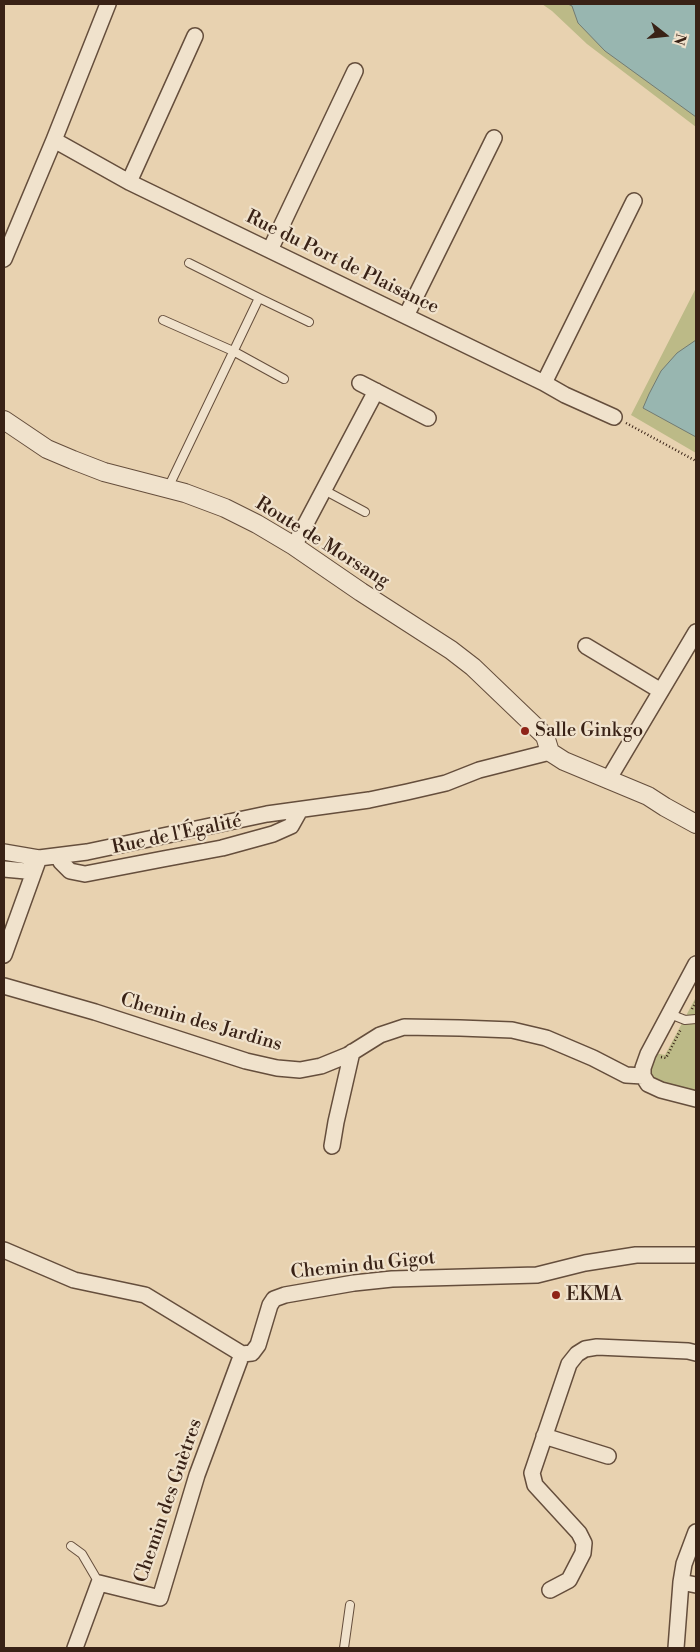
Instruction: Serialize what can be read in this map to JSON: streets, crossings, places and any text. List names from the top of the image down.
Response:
{
  "streets": {
    "street": [
      "Rue du Port de Plaisance",
      "Route de Morsang",
      "Rue de l'Égalité",
      "Chemin des Jardins",
      "Chemin du Gigot",
      "Chemin des Guètres"
    ]
  },
  "crossings": [
    ["Route de Morsang", "Rue de l'Égalité"],
    ["Chemin du Gigot", "Chemin des Guètres"]
  ],
  "places": ["Salle Ginkgo", "EKMA"],
  "north": "right"
}
